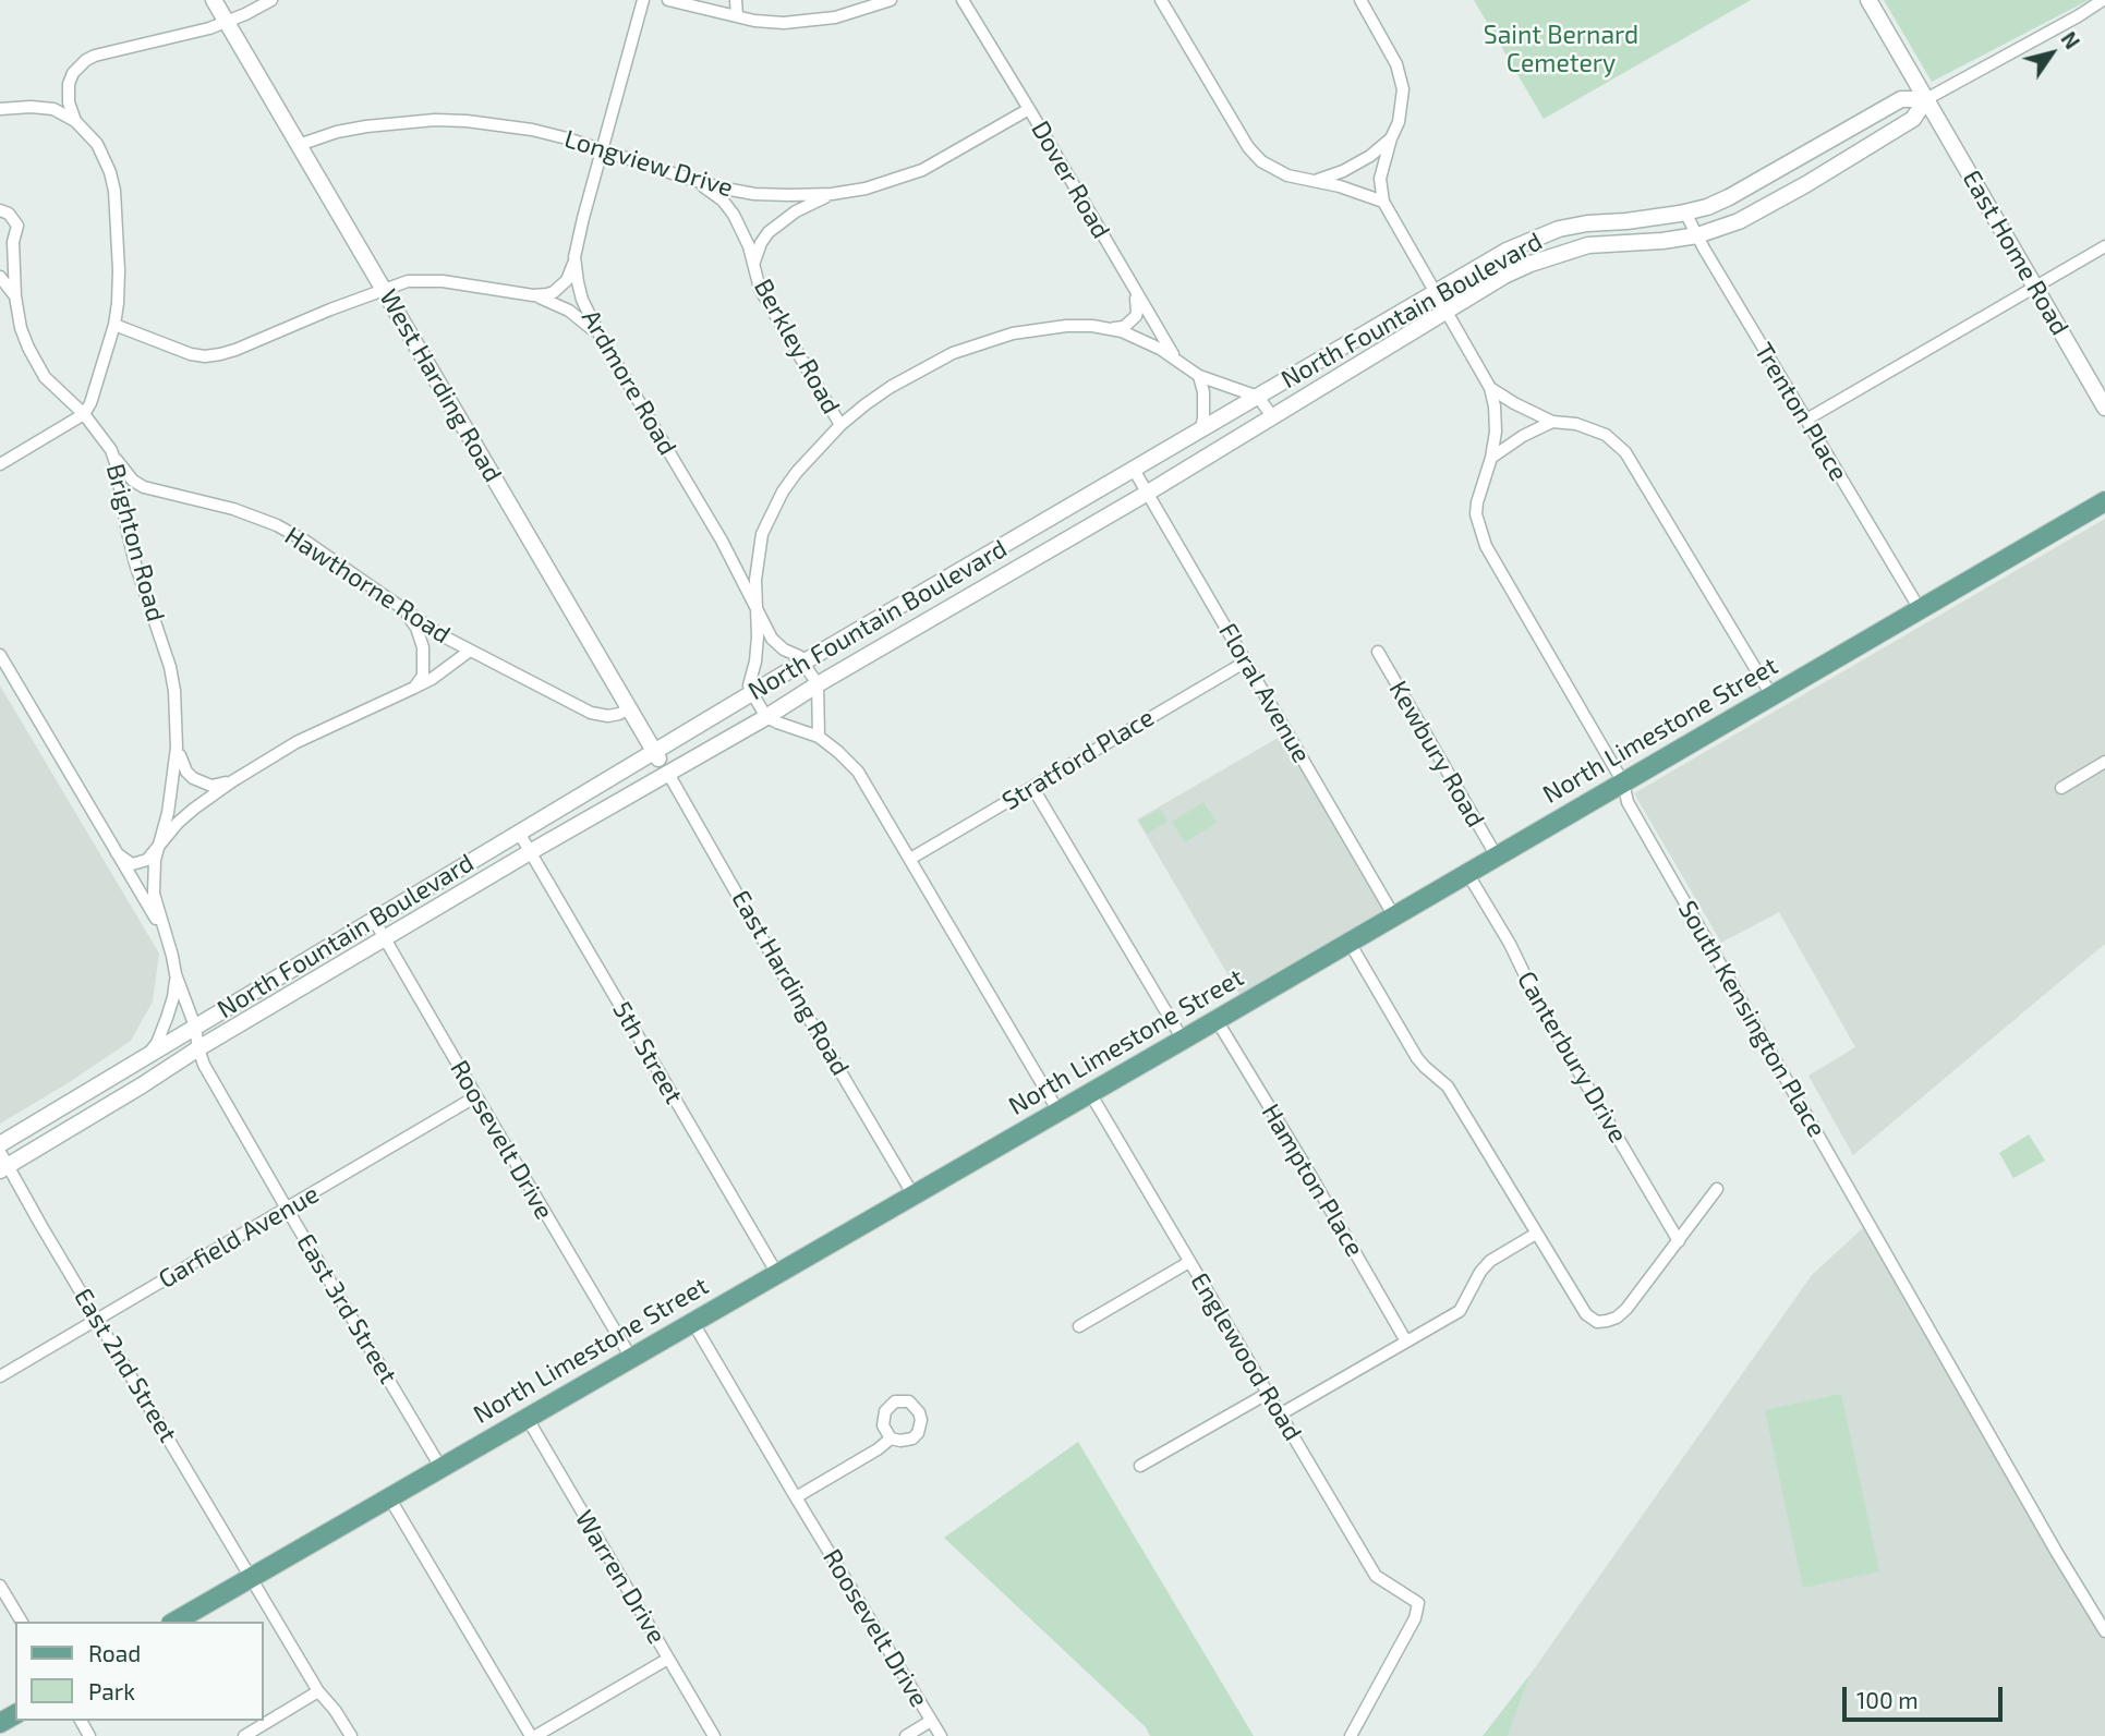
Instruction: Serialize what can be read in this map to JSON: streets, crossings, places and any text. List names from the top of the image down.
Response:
{
  "streets": {
    "main road": ["North Limestone Street"],
    "street": [
      "Longview Drive",
      "Dover Road",
      "East Home Road",
      "North Fountain Boulevard",
      "Berkley Road",
      "Ardmore Road",
      "West Harding Road",
      "Trenton Place",
      "Brighton Road",
      "Hawthorne Road",
      "Floral Avenue",
      "Kewbury Road",
      "Stratford Place",
      "East Harding Road",
      "South Kensington Place",
      "5th Street",
      "Canterbury Drive",
      "Roosevelt Drive",
      "Hampton Place",
      "Garfield Avenue",
      "East 3rd Street",
      "Englewood Road",
      "East 2nd Street",
      "Warren Drive"
    ]
  },
  "crossings": [
    ["Longview Drive", "Dover Road"],
    ["Longview Drive", "Berkley Road"],
    ["Longview Drive", "Ardmore Road"],
    ["Longview Drive", "West Harding Road"],
    ["East Home Road", "North Fountain Boulevard"],
    ["North Fountain Boulevard", "Ardmore Road"],
    ["North Fountain Boulevard", "West Harding Road"],
    ["North Fountain Boulevard", "Trenton Place"],
    ["North Fountain Boulevard", "Brighton Road"],
    ["North Fountain Boulevard", "Floral Avenue"],
    ["North Fountain Boulevard", "East Harding Road"],
    ["North Fountain Boulevard", "5th Street"],
    ["North Fountain Boulevard", "Roosevelt Drive"],
    ["North Fountain Boulevard", "East 3rd Street"],
    ["North Fountain Boulevard", "East 2nd Street"],
    ["West Harding Road", "Hawthorne Road"],
    ["West Harding Road", "East Harding Road"],
    ["Trenton Place", "North Limestone Street"],
    ["Brighton Road", "Hawthorne Road"],
    ["Brighton Road", "East 3rd Street"],
    ["Floral Avenue", "North Limestone Street"],
    ["Floral Avenue", "Stratford Place"],
    ["North Limestone Street", "Kewbury Road"],
    ["North Limestone Street", "East Harding Road"],
    ["North Limestone Street", "South Kensington Place"],
    ["North Limestone Street", "5th Street"],
    ["North Limestone Street", "Canterbury Drive"],
    ["North Limestone Street", "Roosevelt Drive"],
    ["North Limestone Street", "Hampton Place"],
    ["North Limestone Street", "East 3rd Street"],
    ["North Limestone Street", "Englewood Road"],
    ["North Limestone Street", "East 2nd Street"],
    ["North Limestone Street", "Warren Drive"],
    ["Roosevelt Drive", "Garfield Avenue"],
    ["Garfield Avenue", "East 3rd Street"],
    ["Garfield Avenue", "East 2nd Street"]
  ],
  "parks": ["Saint Bernard Cemetery"],
  "legend": ["Road", "Park"],
  "scale_bar": "100 m",
  "north": "top right"
}
